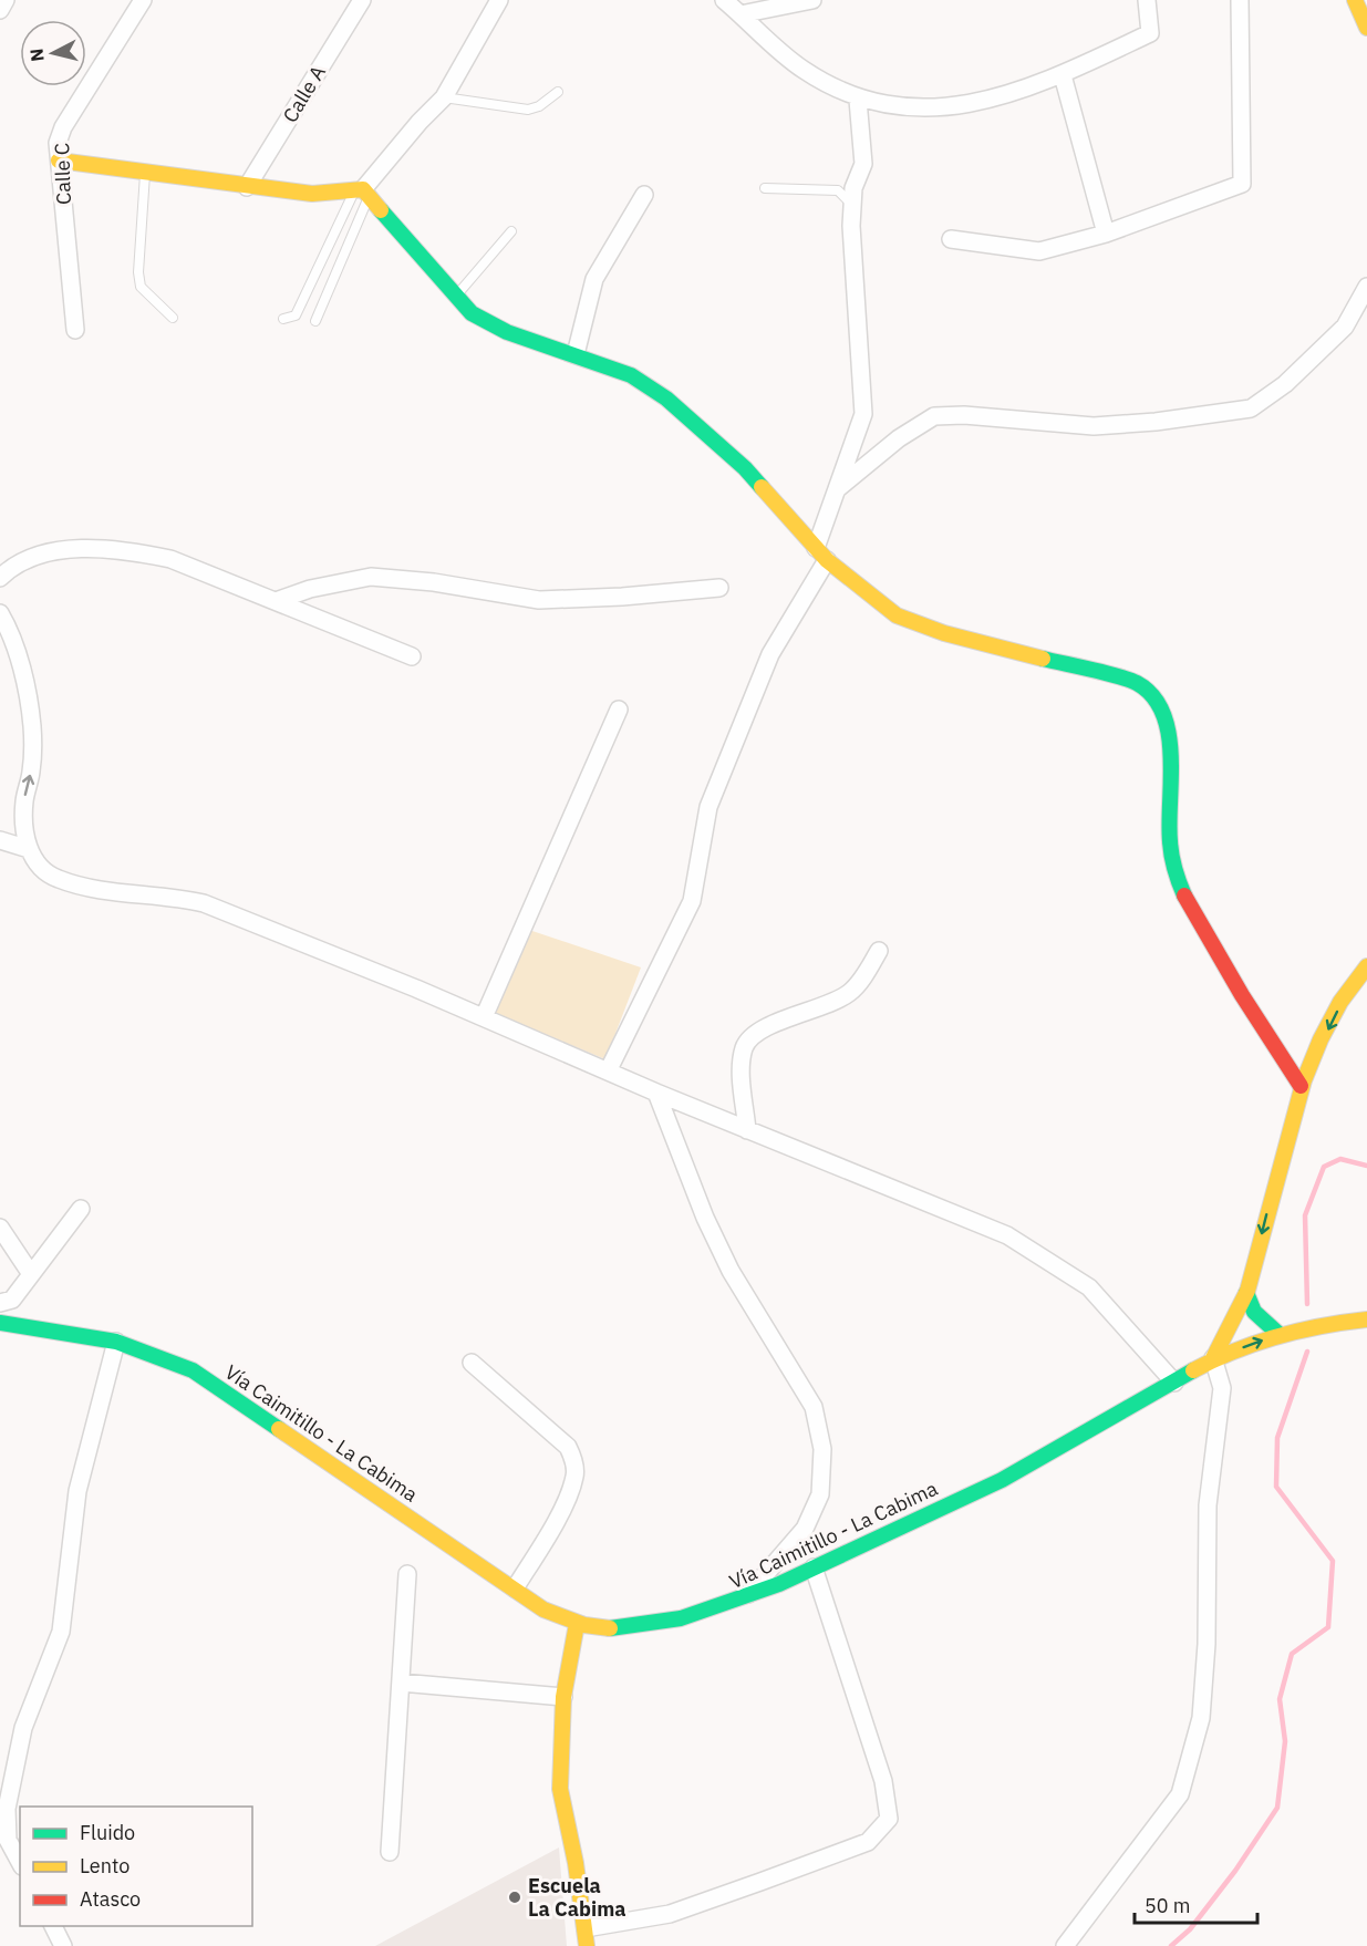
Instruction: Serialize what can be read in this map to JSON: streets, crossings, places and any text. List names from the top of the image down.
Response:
{
  "streets": {
    "street": ["Calle A", "Calle C", "Vía Caimitillo - La Cabima"]
  },
  "places": ["Escuela La Cabima"],
  "legend": ["Fluido", "Lento", "Atasco"],
  "scale_bar": "50 m",
  "north": "left"
}
